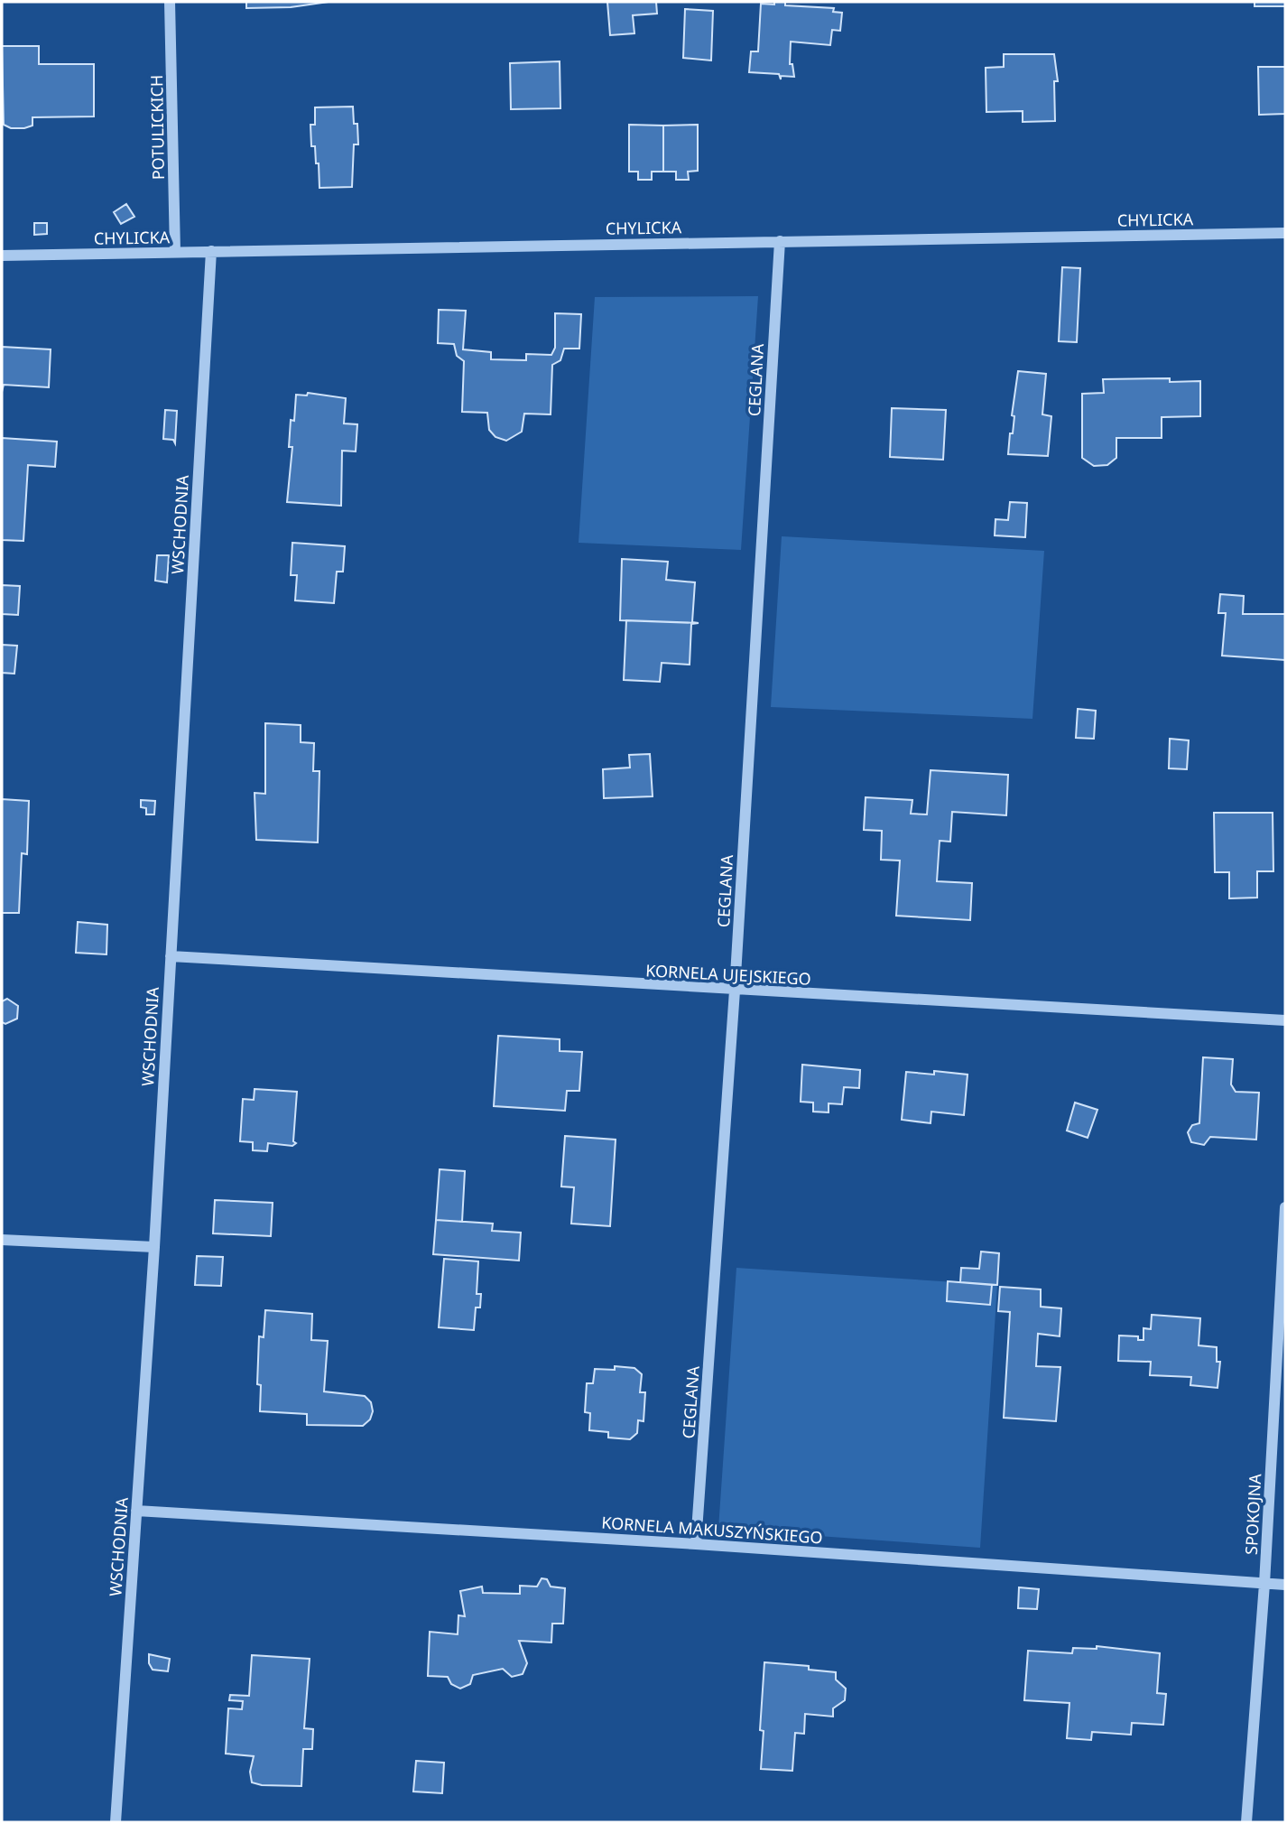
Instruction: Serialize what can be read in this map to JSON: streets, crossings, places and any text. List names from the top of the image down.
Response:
{
  "streets": {
    "street": [
      "POTULICKICH",
      "CHYLICKA",
      "CEGLANA",
      "WSCHODNIA",
      "KORNELA UJEJSKIEGO",
      "SPOKOJNA",
      "KORNELA MAKUSZYŃSKIEGO"
    ]
  },
  "crossings": [
    ["POTULICKICH", "CHYLICKA"],
    ["CHYLICKA", "CEGLANA"],
    ["CHYLICKA", "WSCHODNIA"],
    ["CEGLANA", "KORNELA UJEJSKIEGO"],
    ["CEGLANA", "KORNELA MAKUSZYŃSKIEGO"],
    ["WSCHODNIA", "KORNELA UJEJSKIEGO"],
    ["WSCHODNIA", "KORNELA MAKUSZYŃSKIEGO"],
    ["SPOKOJNA", "KORNELA MAKUSZYŃSKIEGO"]
  ]
}
